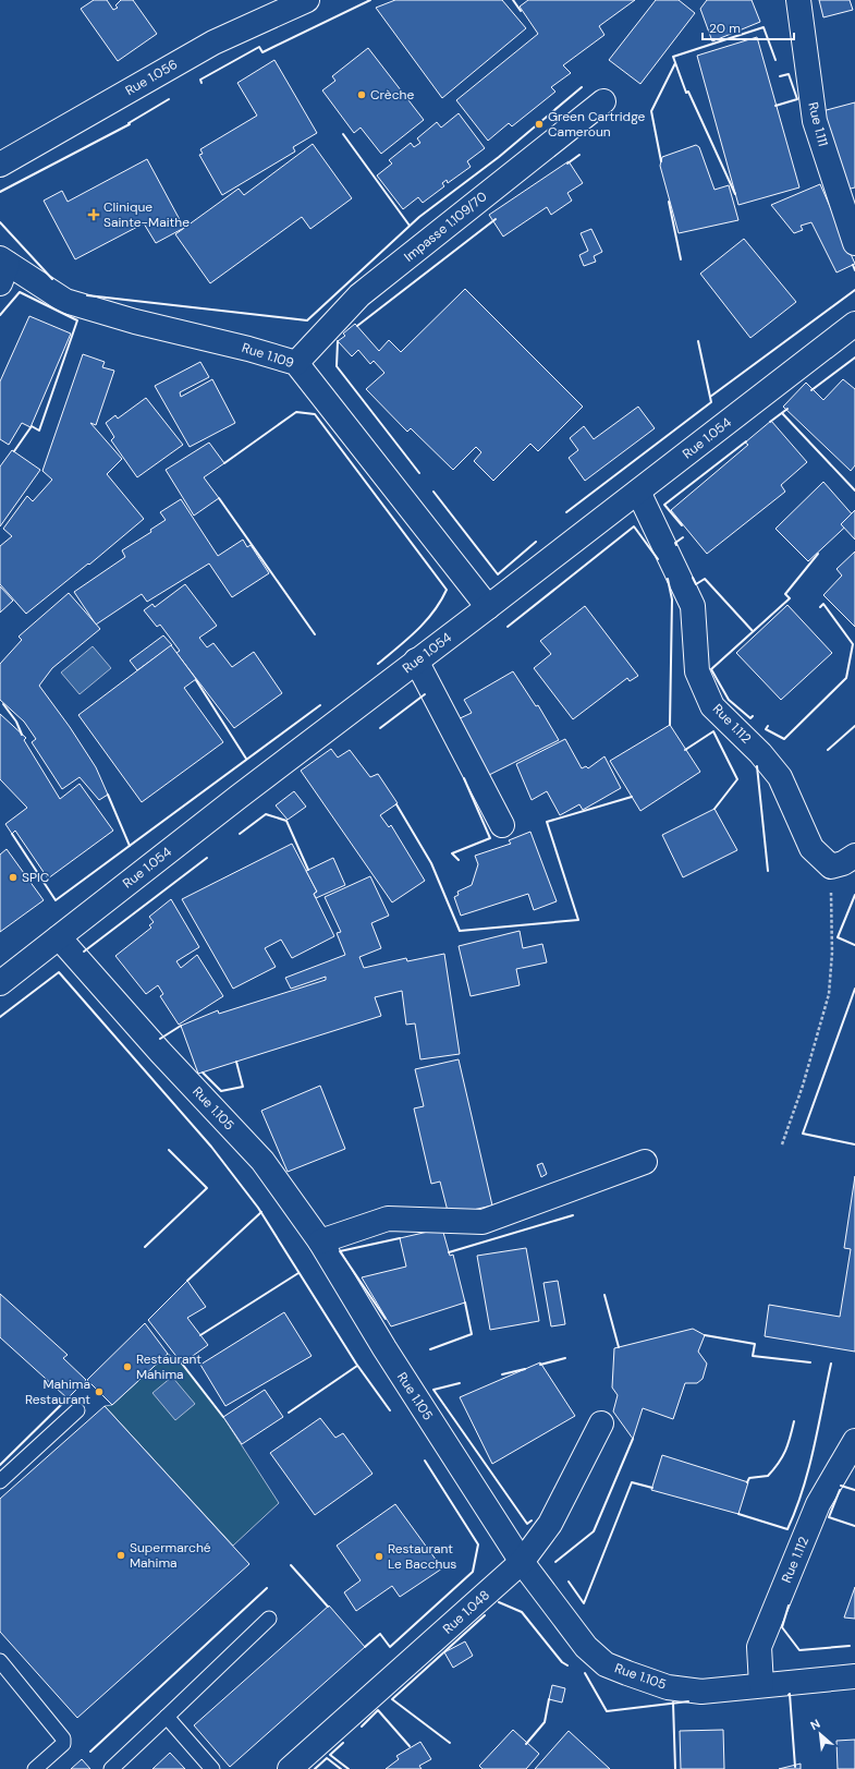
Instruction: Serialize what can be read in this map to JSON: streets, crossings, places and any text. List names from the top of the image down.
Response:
{
  "streets": {
    "street": [
      "Rue 1.056",
      "Rue 1.111",
      "Impasse 1.109/70",
      "Rue 1.109",
      "Rue 1.054",
      "Rue 1.112",
      "Rue 1.105",
      "Rue 1.048"
    ]
  },
  "crossings": [
    ["Impasse 1.109/70", "Rue 1.109"],
    ["Rue 1.109", "Rue 1.054"],
    ["Rue 1.054", "Rue 1.112"],
    ["Rue 1.054", "Rue 1.105"],
    ["Rue 1.112", "Rue 1.105"],
    ["Rue 1.105", "Rue 1.048"]
  ],
  "places": {
    "other": [
      "Crèche",
      "Green Cartridge Cameroun",
      "SPIC",
      "Restaurant Mahima",
      "Mahima Restaurant",
      "Supermarché Mahima",
      "Restaurant Le Bacchus"
    ],
    "health": ["Clinique Sainte-Maithe"]
  },
  "scale_bar": "20 m",
  "north": "top left"
}
